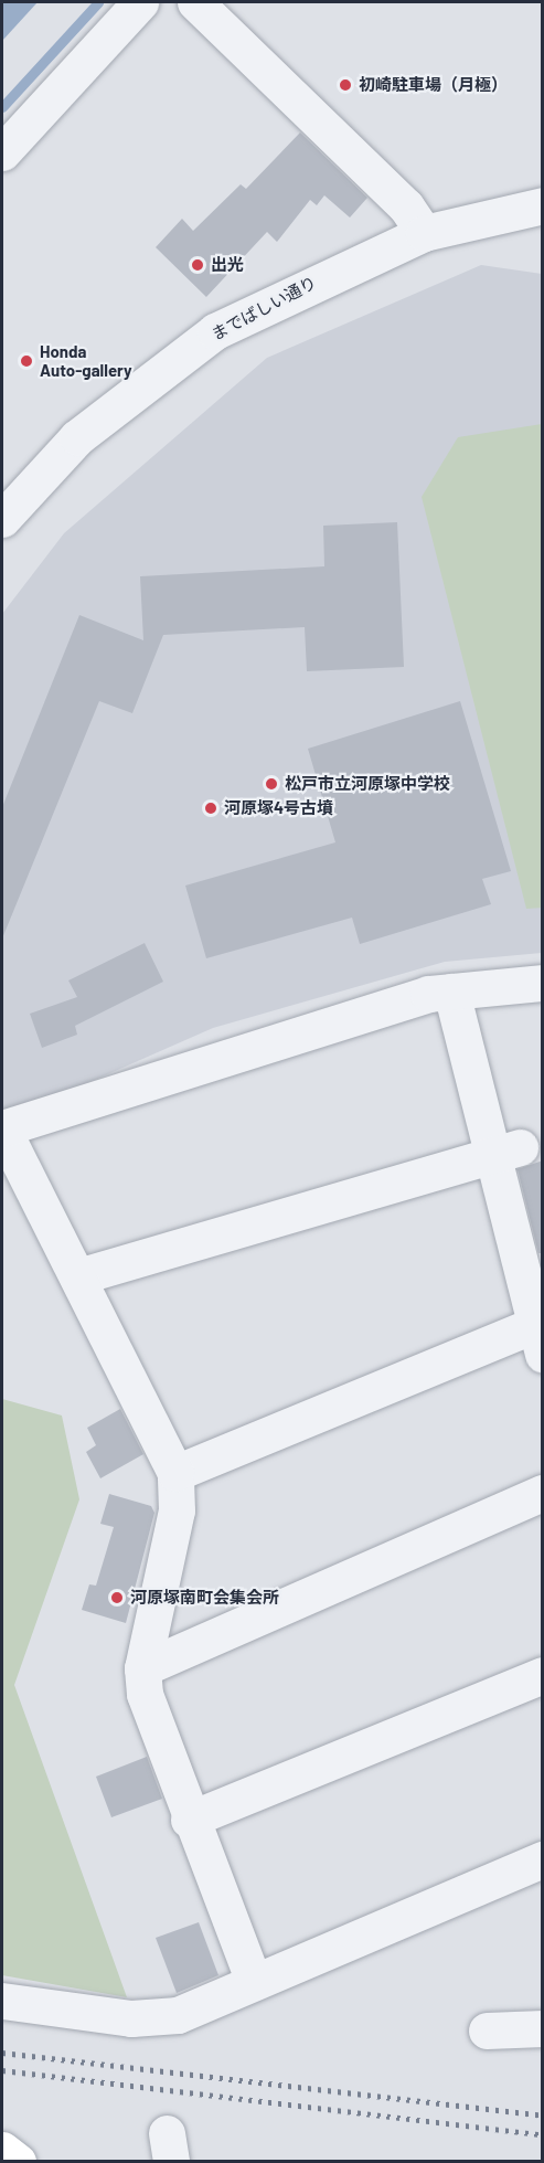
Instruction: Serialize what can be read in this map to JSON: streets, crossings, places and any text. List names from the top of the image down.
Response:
{
  "streets": {
    "street": ["までばしい通り"]
  },
  "places": [
    "初崎駐車場（月極）",
    "出光",
    "Honda Auto-gallery",
    "松戸市立河原塚中学校",
    "河原塚4号古墳",
    "河原塚南町会集会所"
  ]
}
